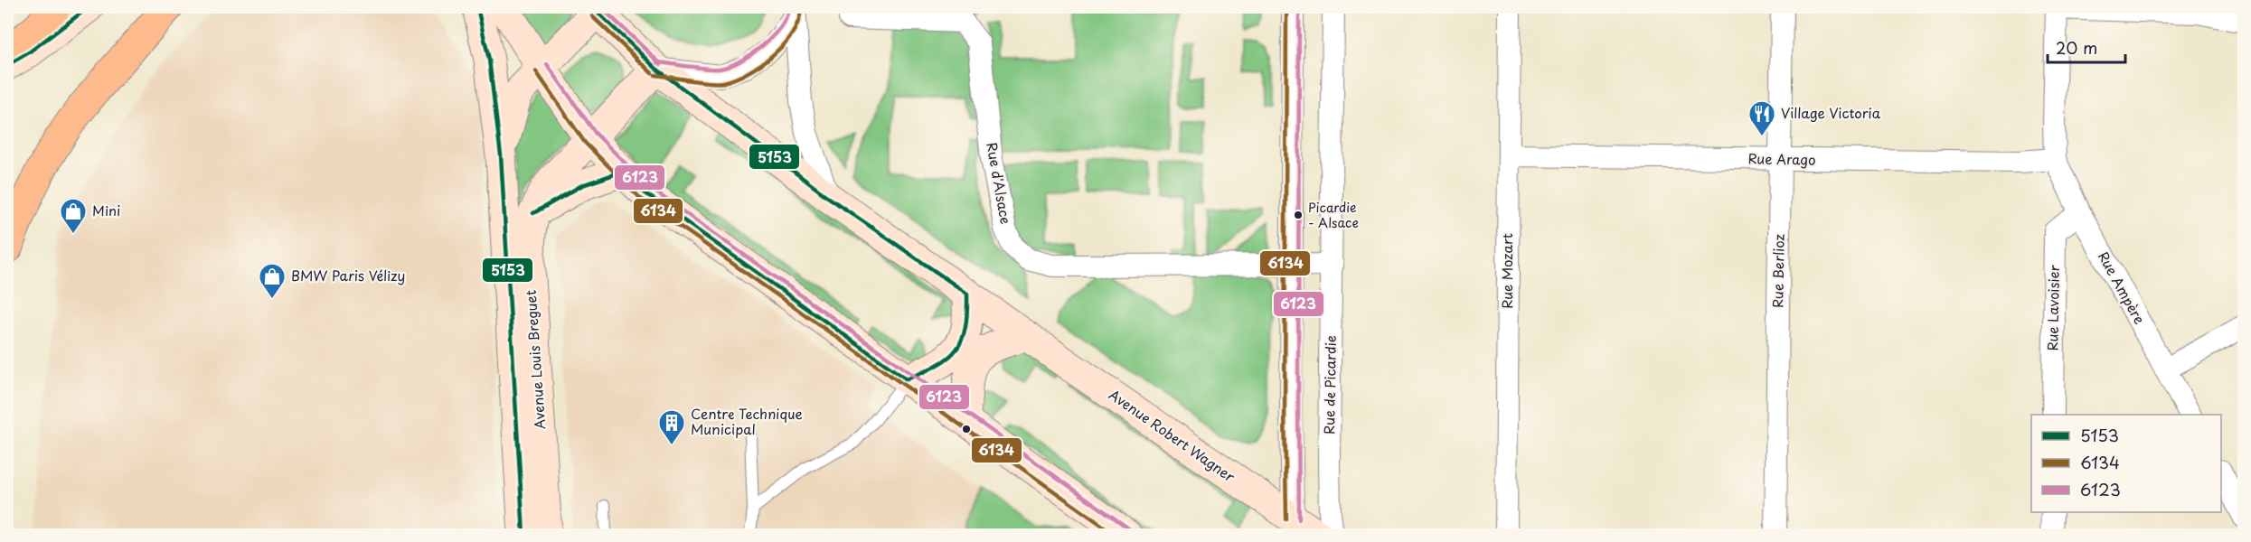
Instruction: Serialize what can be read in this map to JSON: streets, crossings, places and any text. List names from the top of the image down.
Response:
{
  "streets": {
    "main road": ["Avenue Louis Breguet", "Avenue Robert Wagner"],
    "street": [
      "Rue Arago",
      "Rue d'Alsace",
      "Rue Mozart",
      "Rue Berlioz",
      "Rue Ampère",
      "Rue Lavoisier",
      "Rue de Picardie"
    ]
  },
  "crossings": [
    ["Rue Arago", "Rue Mozart"],
    ["Rue Arago", "Rue Berlioz"],
    ["Rue Arago", "Rue Ampère"],
    ["Rue d'Alsace", "Rue de Picardie"],
    ["Rue Ampère", "Rue Lavoisier"],
    ["Avenue Louis Breguet", "Avenue Robert Wagner"]
  ],
  "places": {
    "restaurant": ["Village Victoria"],
    "other": ["Picardie - Alsace"],
    "shop": ["Mini", "BMW Paris Vélizy"],
    "building": ["Centre Technique Municipal"]
  },
  "lines": ["transit line 5153", "transit line 6134", "transit line 6123"],
  "legend": ["5153", "6134", "6123"],
  "scale_bar": "20 m"
}
